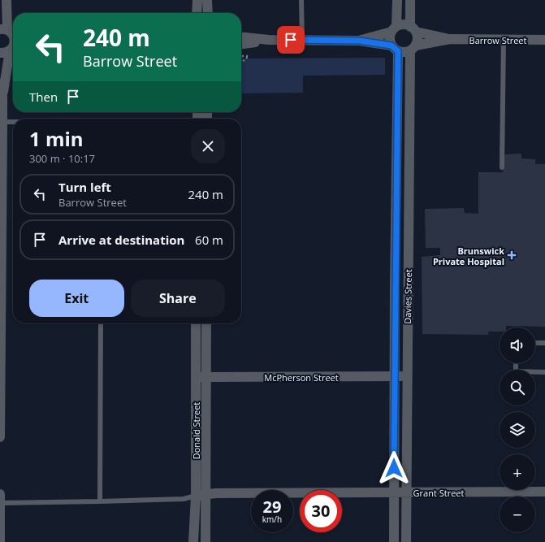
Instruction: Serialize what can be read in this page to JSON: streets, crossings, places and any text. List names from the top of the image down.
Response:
{
  "streets": {
    "street": [
      "Barrow Street",
      "Davies Street",
      "McPherson Street",
      "Donald Street",
      "Grant Street"
    ]
  },
  "crossings": [
    ["Barrow Street", "Davies Street"],
    ["Davies Street", "McPherson Street"],
    ["Davies Street", "Grant Street"],
    ["McPherson Street", "Donald Street"],
    ["Donald Street", "Grant Street"]
  ],
  "places": {
    "health": ["Brunswick Private Hospital"]
  },
  "page": {
    "turn": ["240 m", "Barrow Street"],
    "then": "Then",
    "heading": ["1 min", "300 m · 10:17"],
    "list": [
      {
        "name": "Turn left",
        "note": "Barrow Street",
        "value": "240 m"
      },
      {
        "name": "Arrive at destination",
        "value": "60 m"
      }
    ],
    "buttons": ["Exit", "Share"],
    "map_buttons": ["+", "−"],
    "speed": "29 km/h",
    "limit": "30"
  }
}
